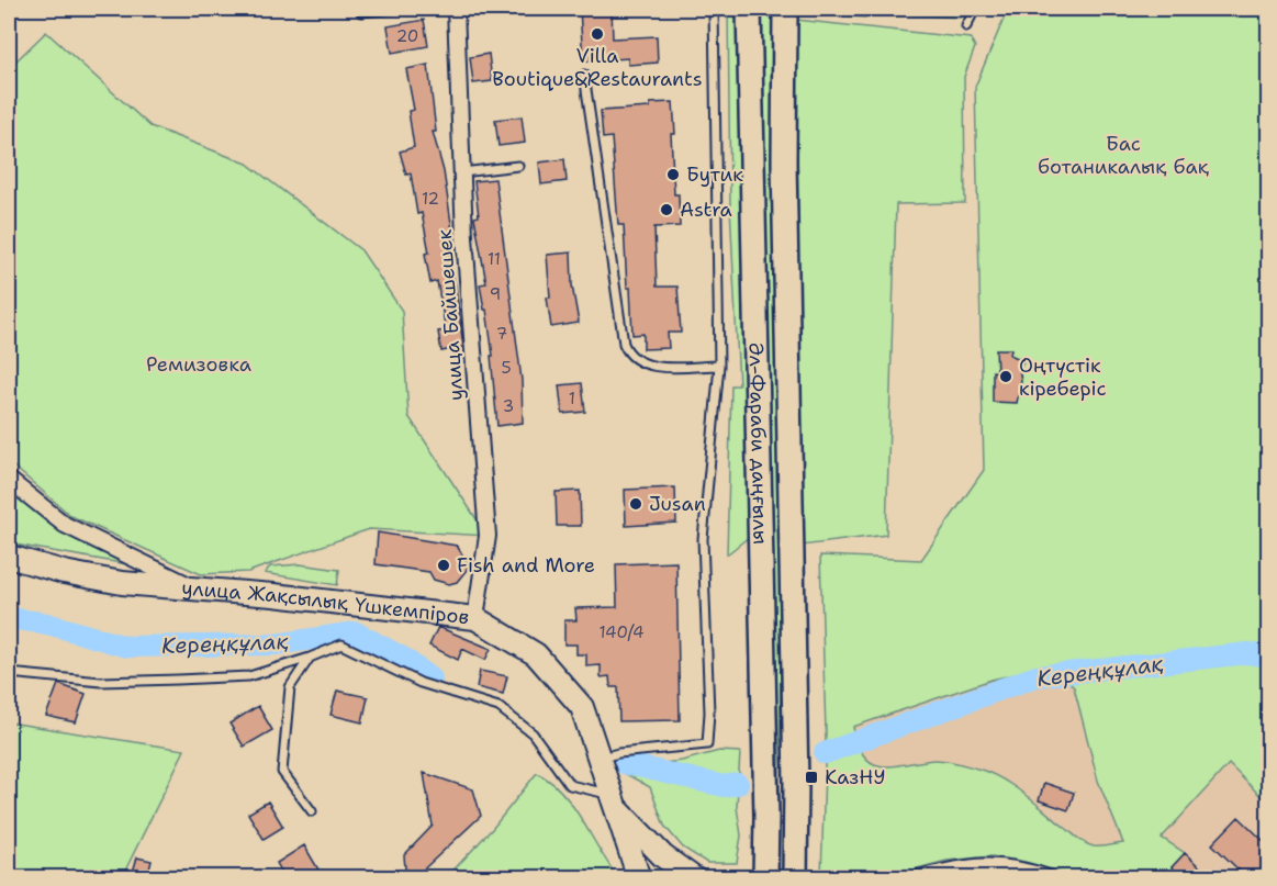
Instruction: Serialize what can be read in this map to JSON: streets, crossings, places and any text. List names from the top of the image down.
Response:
{
  "streets": {
    "main road": ["Әл-Фараби даңғылы"],
    "street": ["улица Байшешек", "улица Жақсылық Үшкемпіров"]
  },
  "crossings": [
    ["улица Байшешек", "улица Жақсылық Үшкемпіров"]
  ],
  "water": ["Кереңқұлақ"],
  "parks": ["Бас ботаникалық бақ", "Ремизовка"],
  "places": {
    "other": [
      "Villa Boutique&Restaurants",
      "Бутик",
      "Astra",
      "Оңтүстік кіреберіс",
      "Jusan",
      "Fish and More"
    ],
    "transit": ["КазНУ"]
  },
  "house_numbers": [
    "20",
    "12",
    "11",
    "9",
    "7",
    "5",
    "1",
    "3",
    "140/4"
  ]
}
